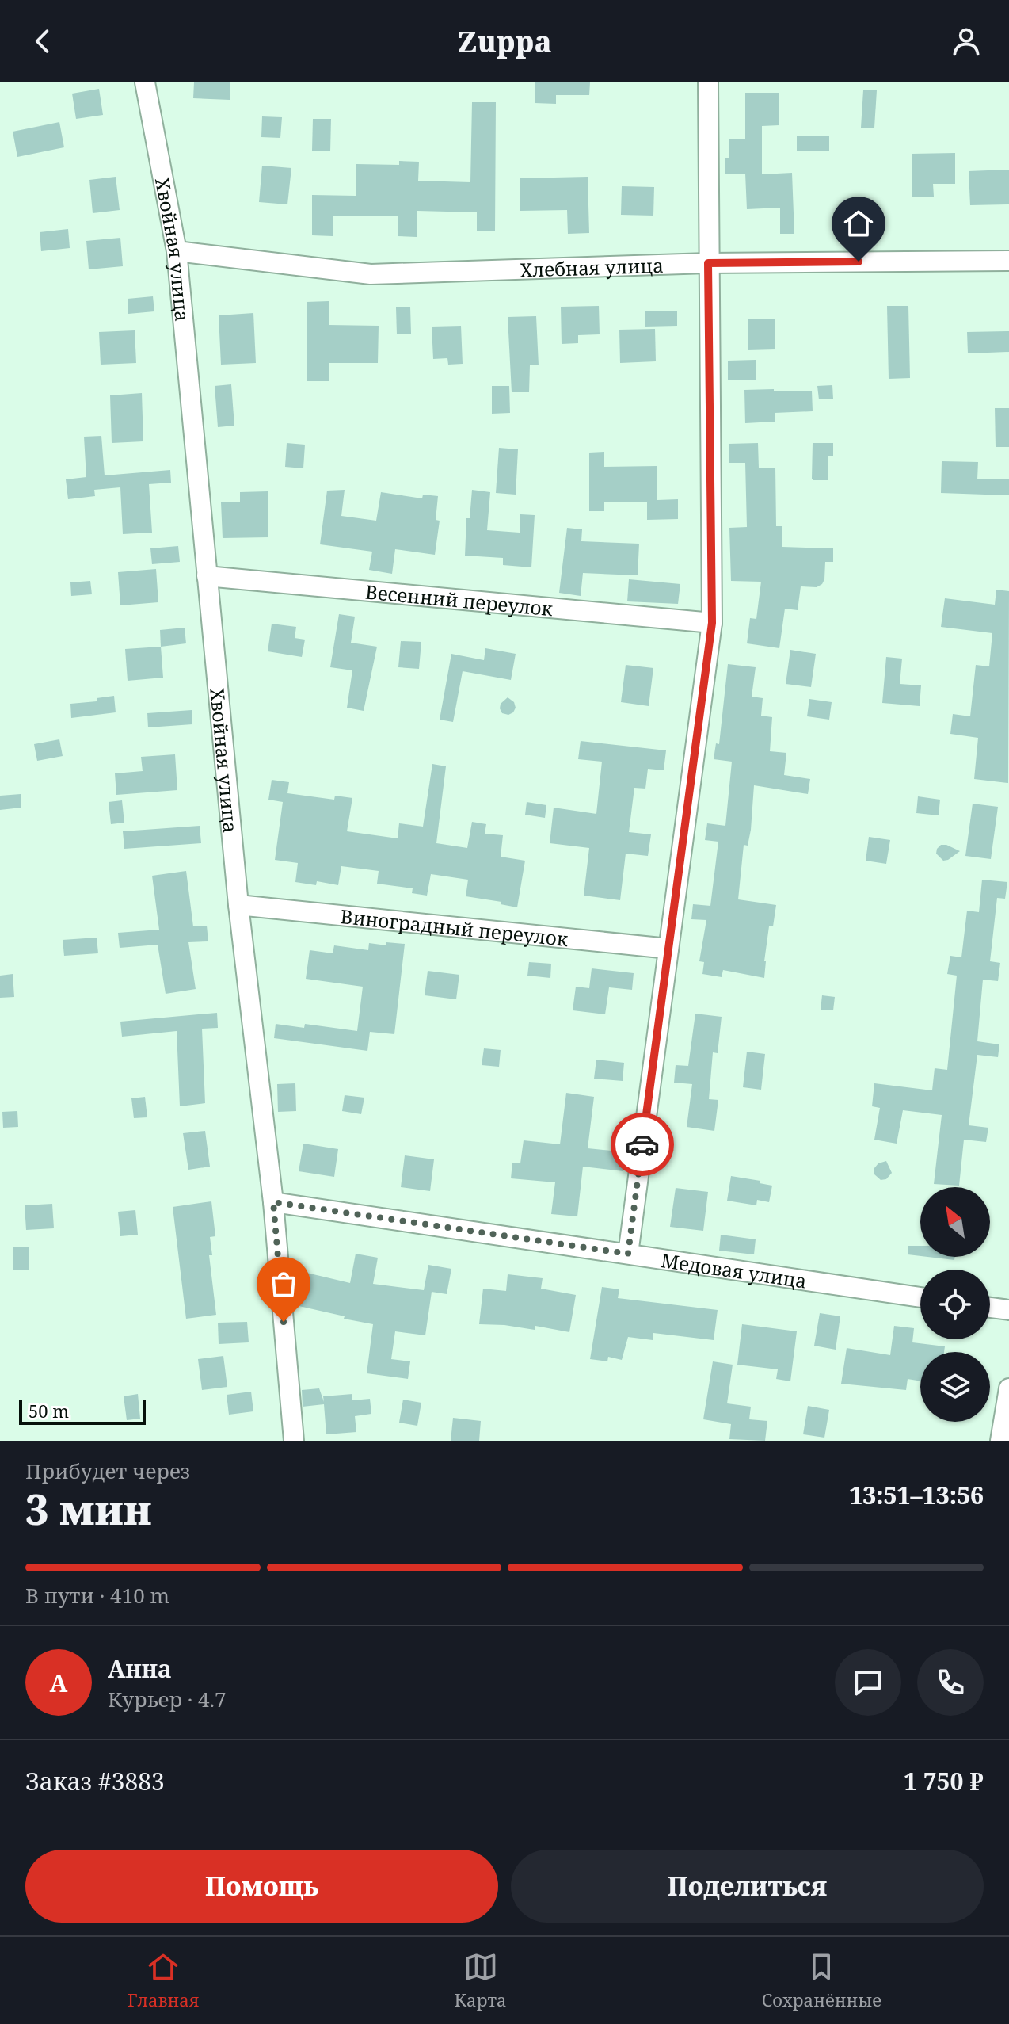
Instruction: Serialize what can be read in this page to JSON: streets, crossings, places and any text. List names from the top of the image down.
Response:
{
  "streets": {
    "street": [
      "Хвойная улица",
      "Хлебная улица",
      "Весенний переулок",
      "Виноградный переулок",
      "Медовая улица"
    ]
  },
  "crossings": [
    ["Хвойная улица", "Хлебная улица"],
    ["Хвойная улица", "Весенний переулок"],
    ["Хвойная улица", "Виноградный переулок"],
    ["Хвойная улица", "Медовая улица"]
  ],
  "scale_bar": "50 m",
  "north": "top left",
  "page": {
    "header": "Zuppa",
    "scale": "50 m",
    "heading": ["3 мин", "Прибудет через", "13:51–13:56"],
    "panel": [
      "Анна",
      "Курьер · 4.7",
      "Заказ #3883",
      "1 750 ₽"
    ],
    "bar": "В пути · 410 m",
    "round": "А",
    "buttons": ["Помощь", "Поделиться"],
    "tabs": ["Главная", "Карта", "Сохранённые"]
  }
}
